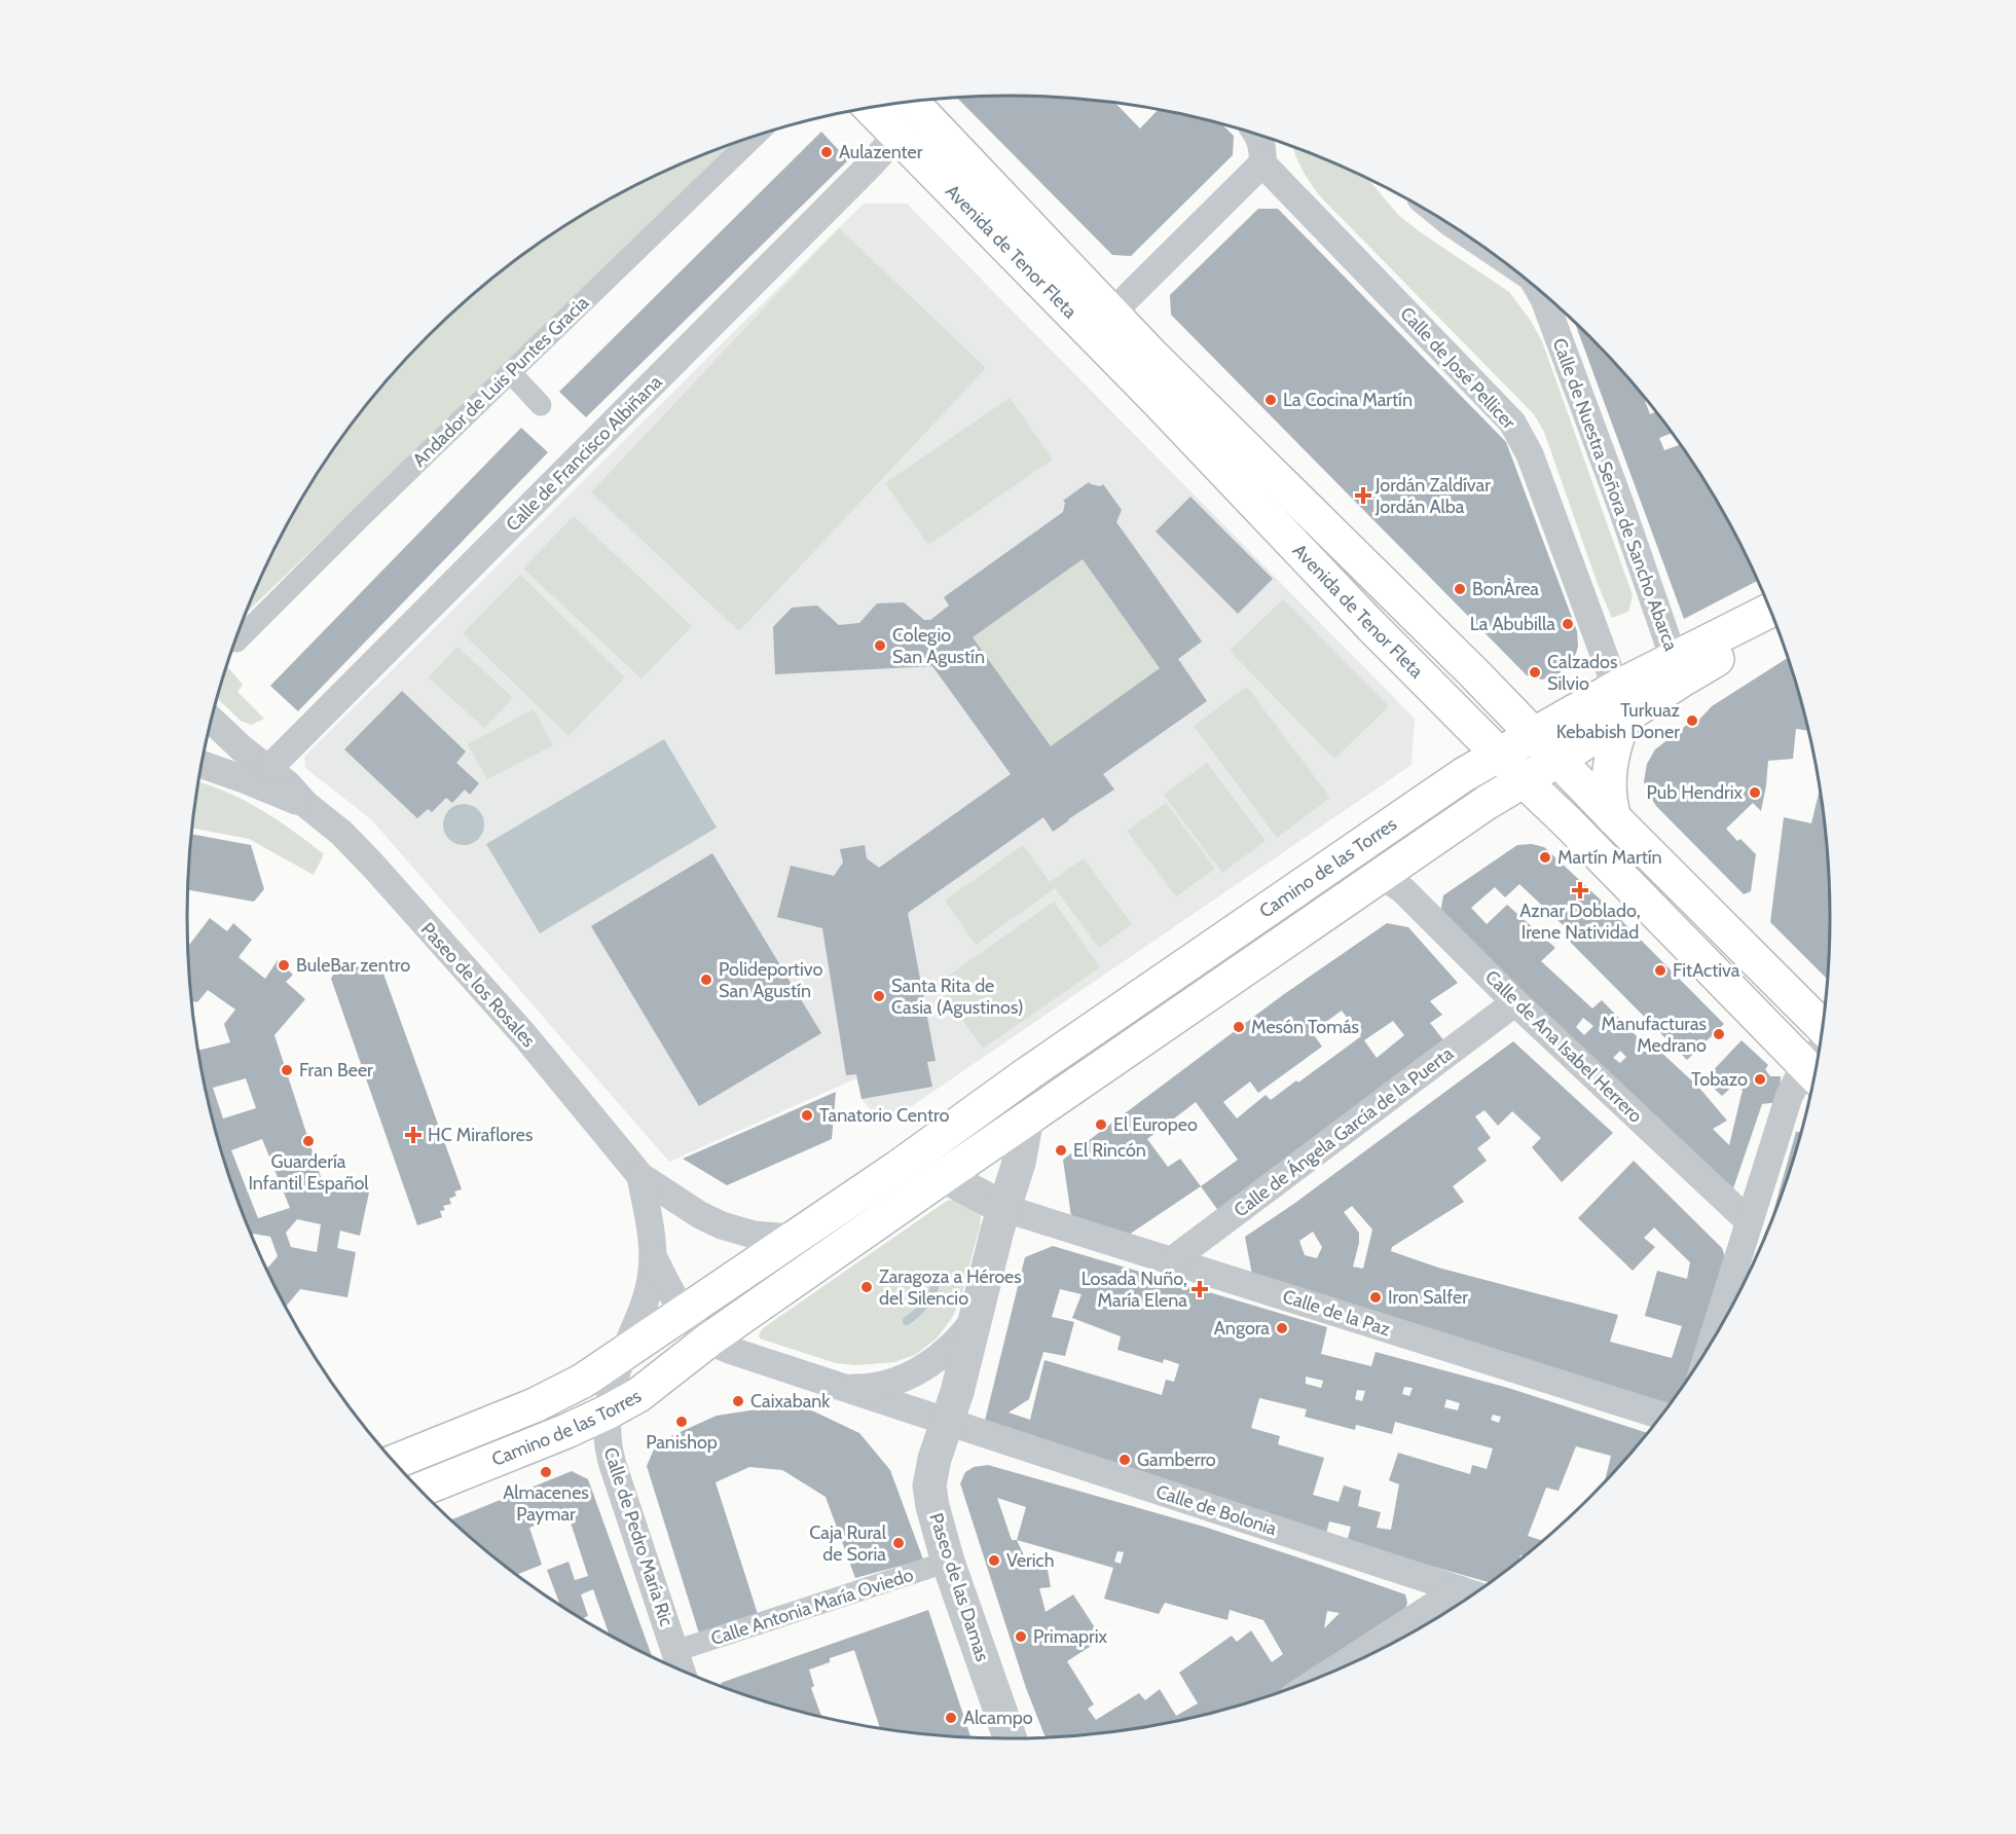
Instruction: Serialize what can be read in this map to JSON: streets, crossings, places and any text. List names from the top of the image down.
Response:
{
  "streets": {
    "main road": ["Avenida de Tenor Fleta", "Camino de las Torres"],
    "street": [
      "Calle de José Pellicer",
      "Andador de Luis Puntes Gracia",
      "Calle de Francisco Albiñana",
      "Calle de Nuestra Señora de Sancho Abarca",
      "Paseo de los Rosales",
      "Calle de Ana Isabel Herrero",
      "Calle de Ángela García de la Puerta",
      "Calle de la Paz",
      "Calle de Bolonia",
      "Calle de Pedro María Ric",
      "Paseo de las Damas",
      "Calle Antonia María Oviedo"
    ]
  },
  "crossings": [
    ["Avenida de Tenor Fleta", "Calle de Francisco Albiñana"],
    ["Avenida de Tenor Fleta", "Camino de las Torres"],
    ["Calle de José Pellicer", "Camino de las Torres"],
    ["Calle de Francisco Albiñana", "Paseo de los Rosales"],
    ["Calle de Nuestra Señora de Sancho Abarca", "Camino de las Torres"],
    ["Camino de las Torres", "Paseo de los Rosales"],
    ["Camino de las Torres", "Calle de Ana Isabel Herrero"],
    ["Camino de las Torres", "Calle de Bolonia"],
    ["Camino de las Torres", "Calle de Pedro María Ric"],
    ["Camino de las Torres", "Paseo de las Damas"],
    ["Paseo de los Rosales", "Calle de Pedro María Ric"],
    ["Calle de Ana Isabel Herrero", "Calle de Ángela García de la Puerta"],
    ["Calle de Ángela García de la Puerta", "Calle de la Paz"],
    ["Calle de la Paz", "Paseo de las Damas"],
    ["Calle de Bolonia", "Paseo de las Damas"],
    ["Calle de Pedro María Ric", "Calle Antonia María Oviedo"],
    ["Paseo de las Damas", "Calle Antonia María Oviedo"]
  ],
  "places": {
    "other": [
      "Aulazenter",
      "La Cocina Martín",
      "BonÀrea",
      "La Abubilla",
      "Colegio San Agustín",
      "Calzados Silvio",
      "Turkuaz Kebabish Doner",
      "Pub Hendrix",
      "Martín Martín",
      "BuleBar zentro",
      "FitActiva",
      "Polideportivo San Agustín",
      "Santa Rita de Casia (Agustinos)",
      "Mesón Tomás",
      "Manufacturas Medrano",
      "Fran Beer",
      "Tobazo",
      "Tanatorio Centro",
      "El Europeo",
      "Guardería Infantil Español",
      "El Rincón",
      "Zaragoza a Héroes del Silencio",
      "Iron Salfer",
      "Angora",
      "Caixabank",
      "Panishop",
      "Gamberro",
      "Almacenes Paymar",
      "Caja Rural de Soria",
      "Verich",
      "Primaprix",
      "Alcampo"
    ],
    "health": [
      "Jordán Zaldívar Jordán Alba",
      "Aznar Doblado, Irene Natividad",
      "HC Miraflores",
      "Losada Nuño, María Elena"
    ]
  }
}
